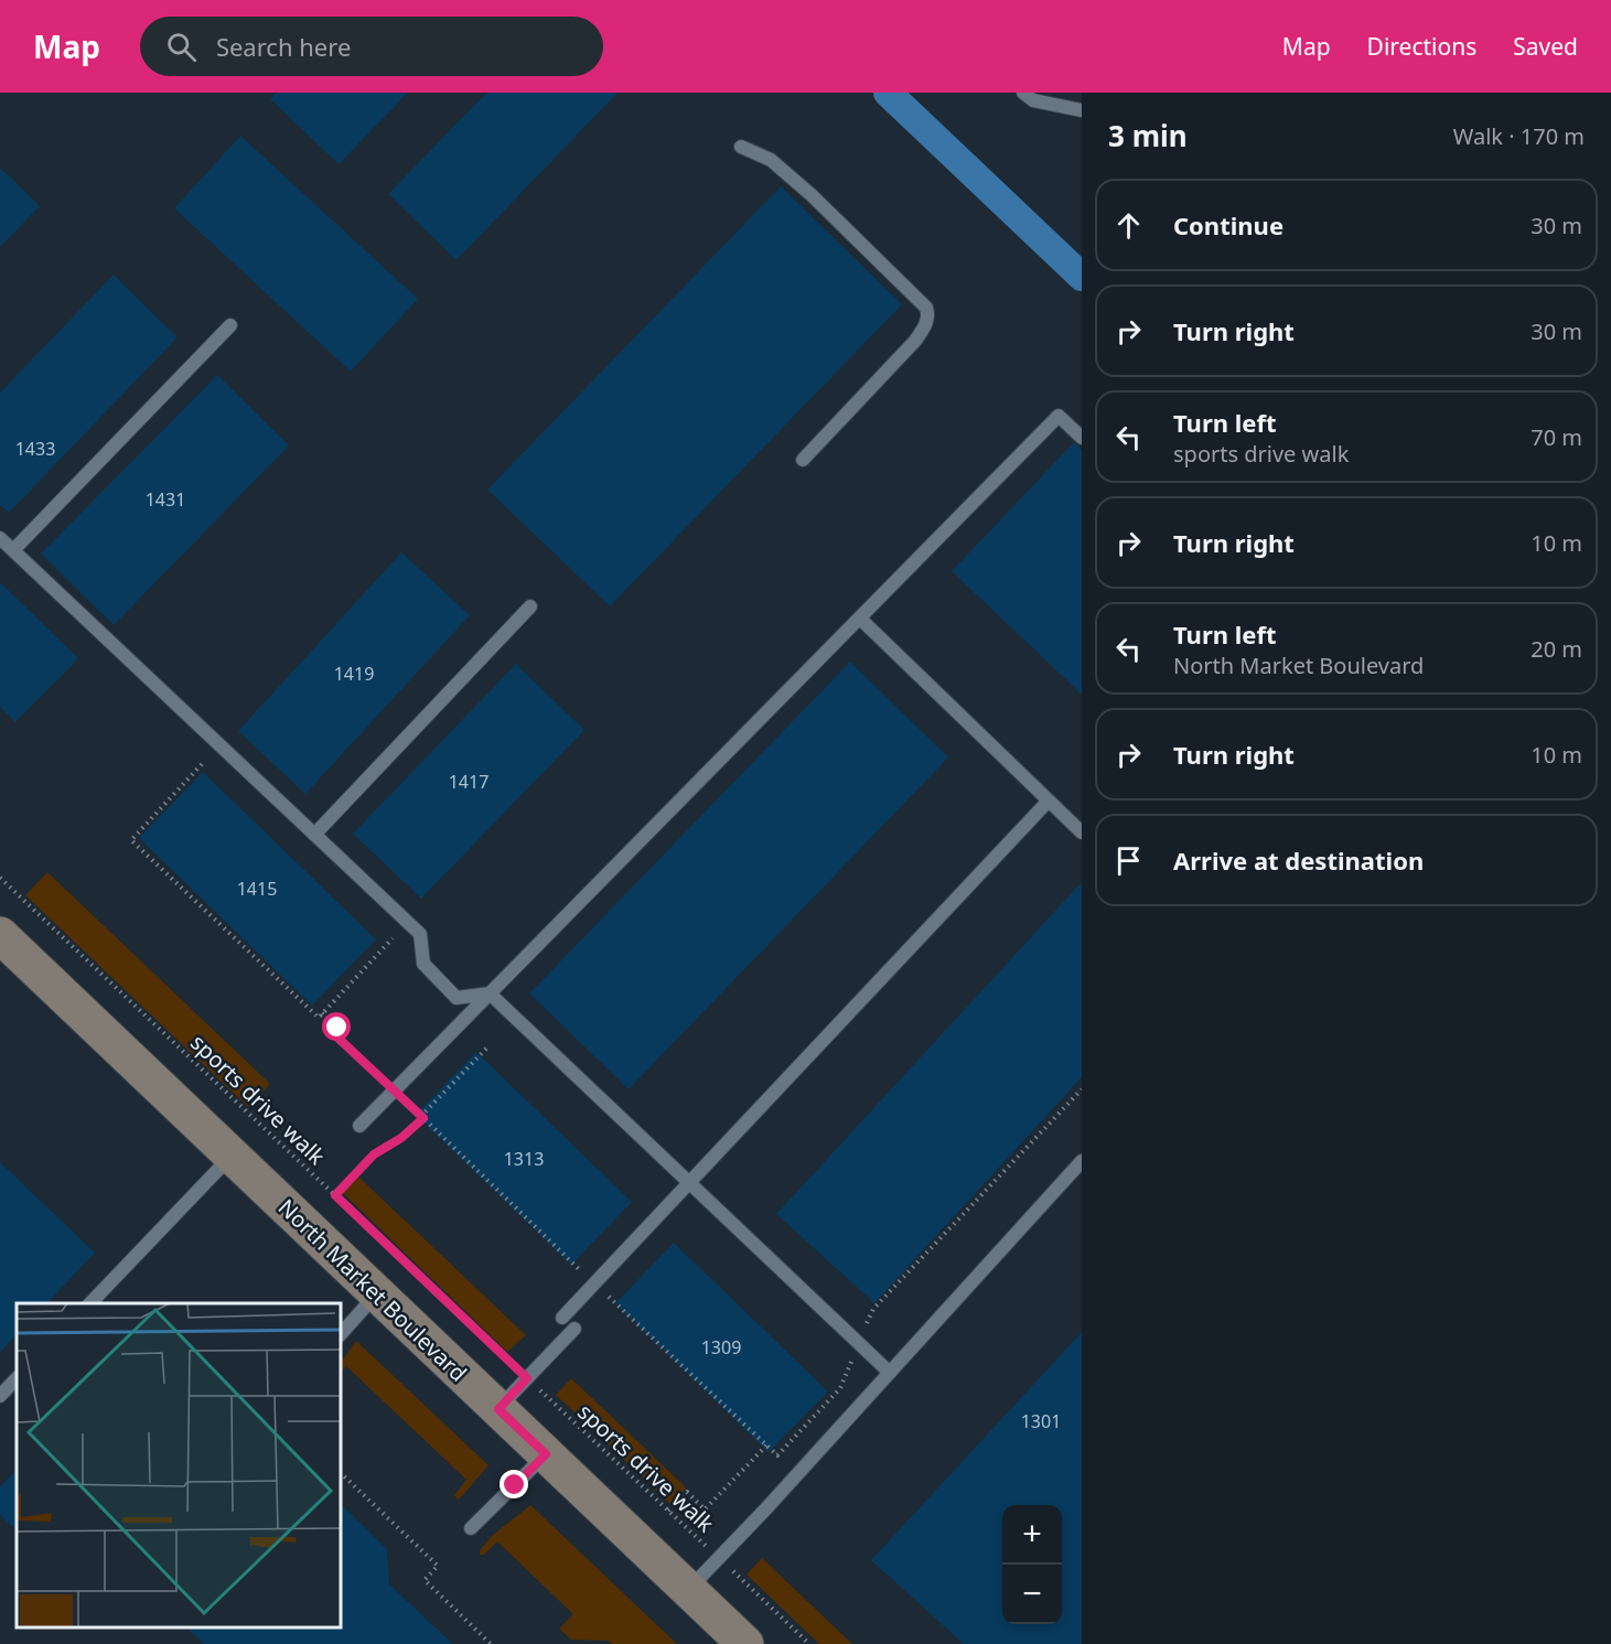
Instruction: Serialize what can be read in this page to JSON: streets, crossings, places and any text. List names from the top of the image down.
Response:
{
  "streets": {
    "main road": ["North Market Boulevard"],
    "path": ["sports drive walk"]
  },
  "house_numbers": [
    "1433",
    "1431",
    "1419",
    "1417",
    "1415",
    "1313",
    "1309",
    "1301"
  ],
  "page": {
    "header": "Map",
    "search": "Search here",
    "nav": ["Map", "Directions", "Saved"],
    "heading": ["3 min", "Walk · 170 m"],
    "list": [
      ["Continue", "30 m"],
      ["Turn right", "30 m"],
      ["Turn left", "sports drive walk", "70 m"],
      ["Turn right", "10 m"],
      ["Turn left", "North Market Boulevard", "20 m"],
      ["Turn right", "10 m"],
      "Arrive at destination"
    ],
    "map_buttons": ["+", "−"]
  }
}
